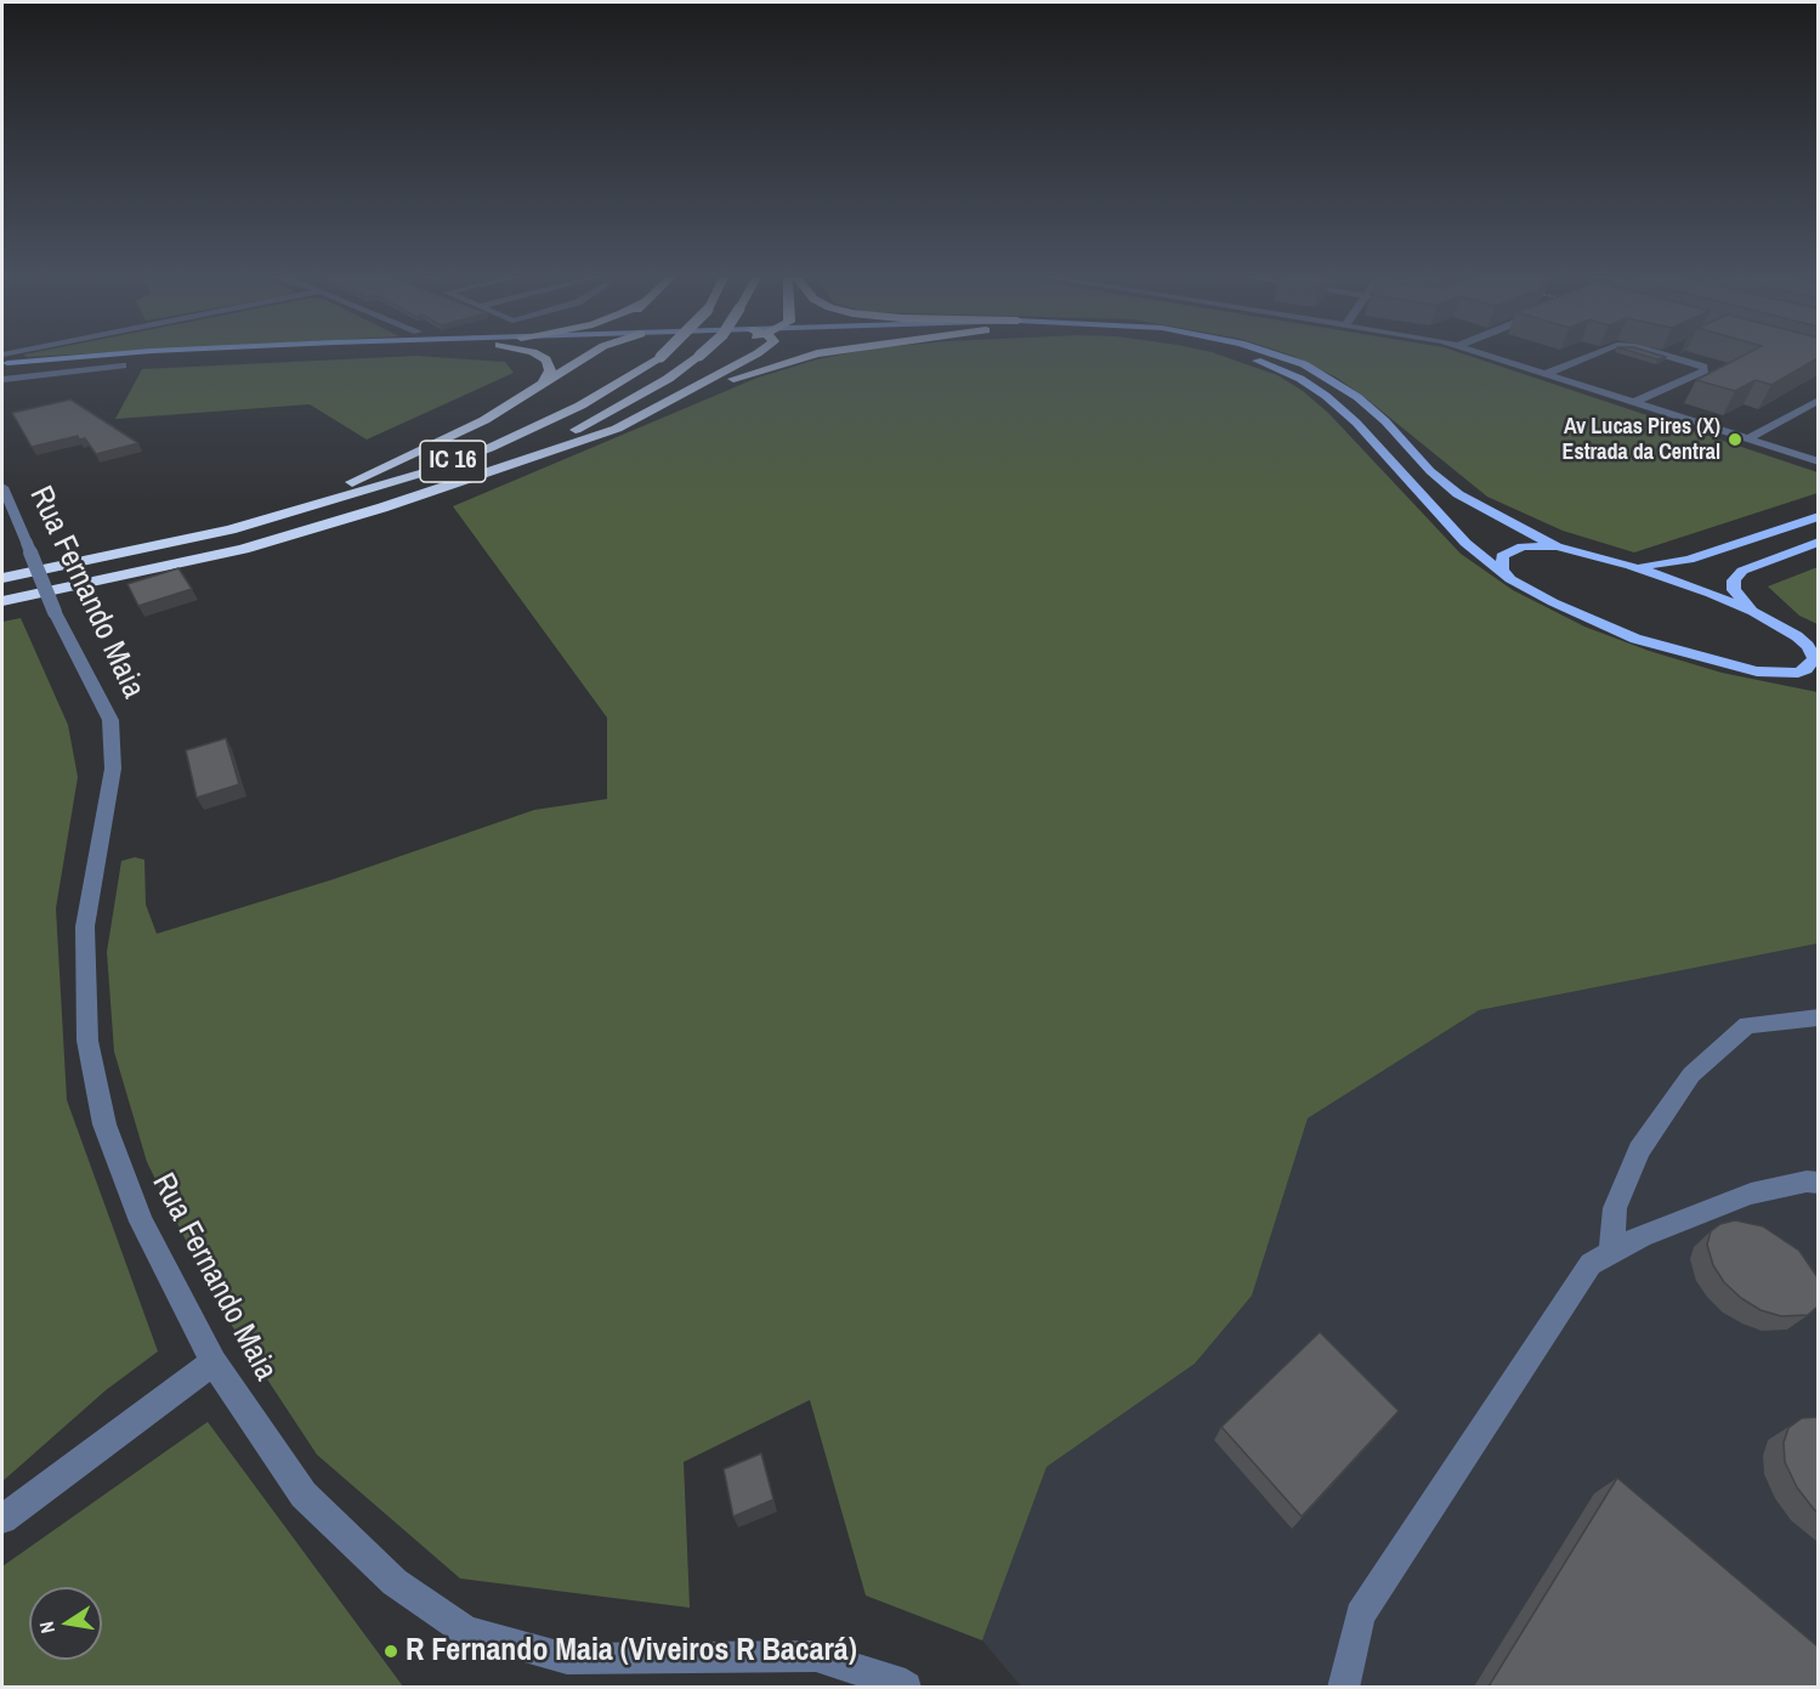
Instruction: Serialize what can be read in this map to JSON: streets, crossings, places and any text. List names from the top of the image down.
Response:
{
  "streets": {
    "highway": ["IC 16"],
    "street": ["Rua Fernando Maia"]
  },
  "places": ["Av Lucas Pires (X) Estrada da Central", "R Fernando Maia (Viveiros R Bacará)"],
  "north": "left"
}
